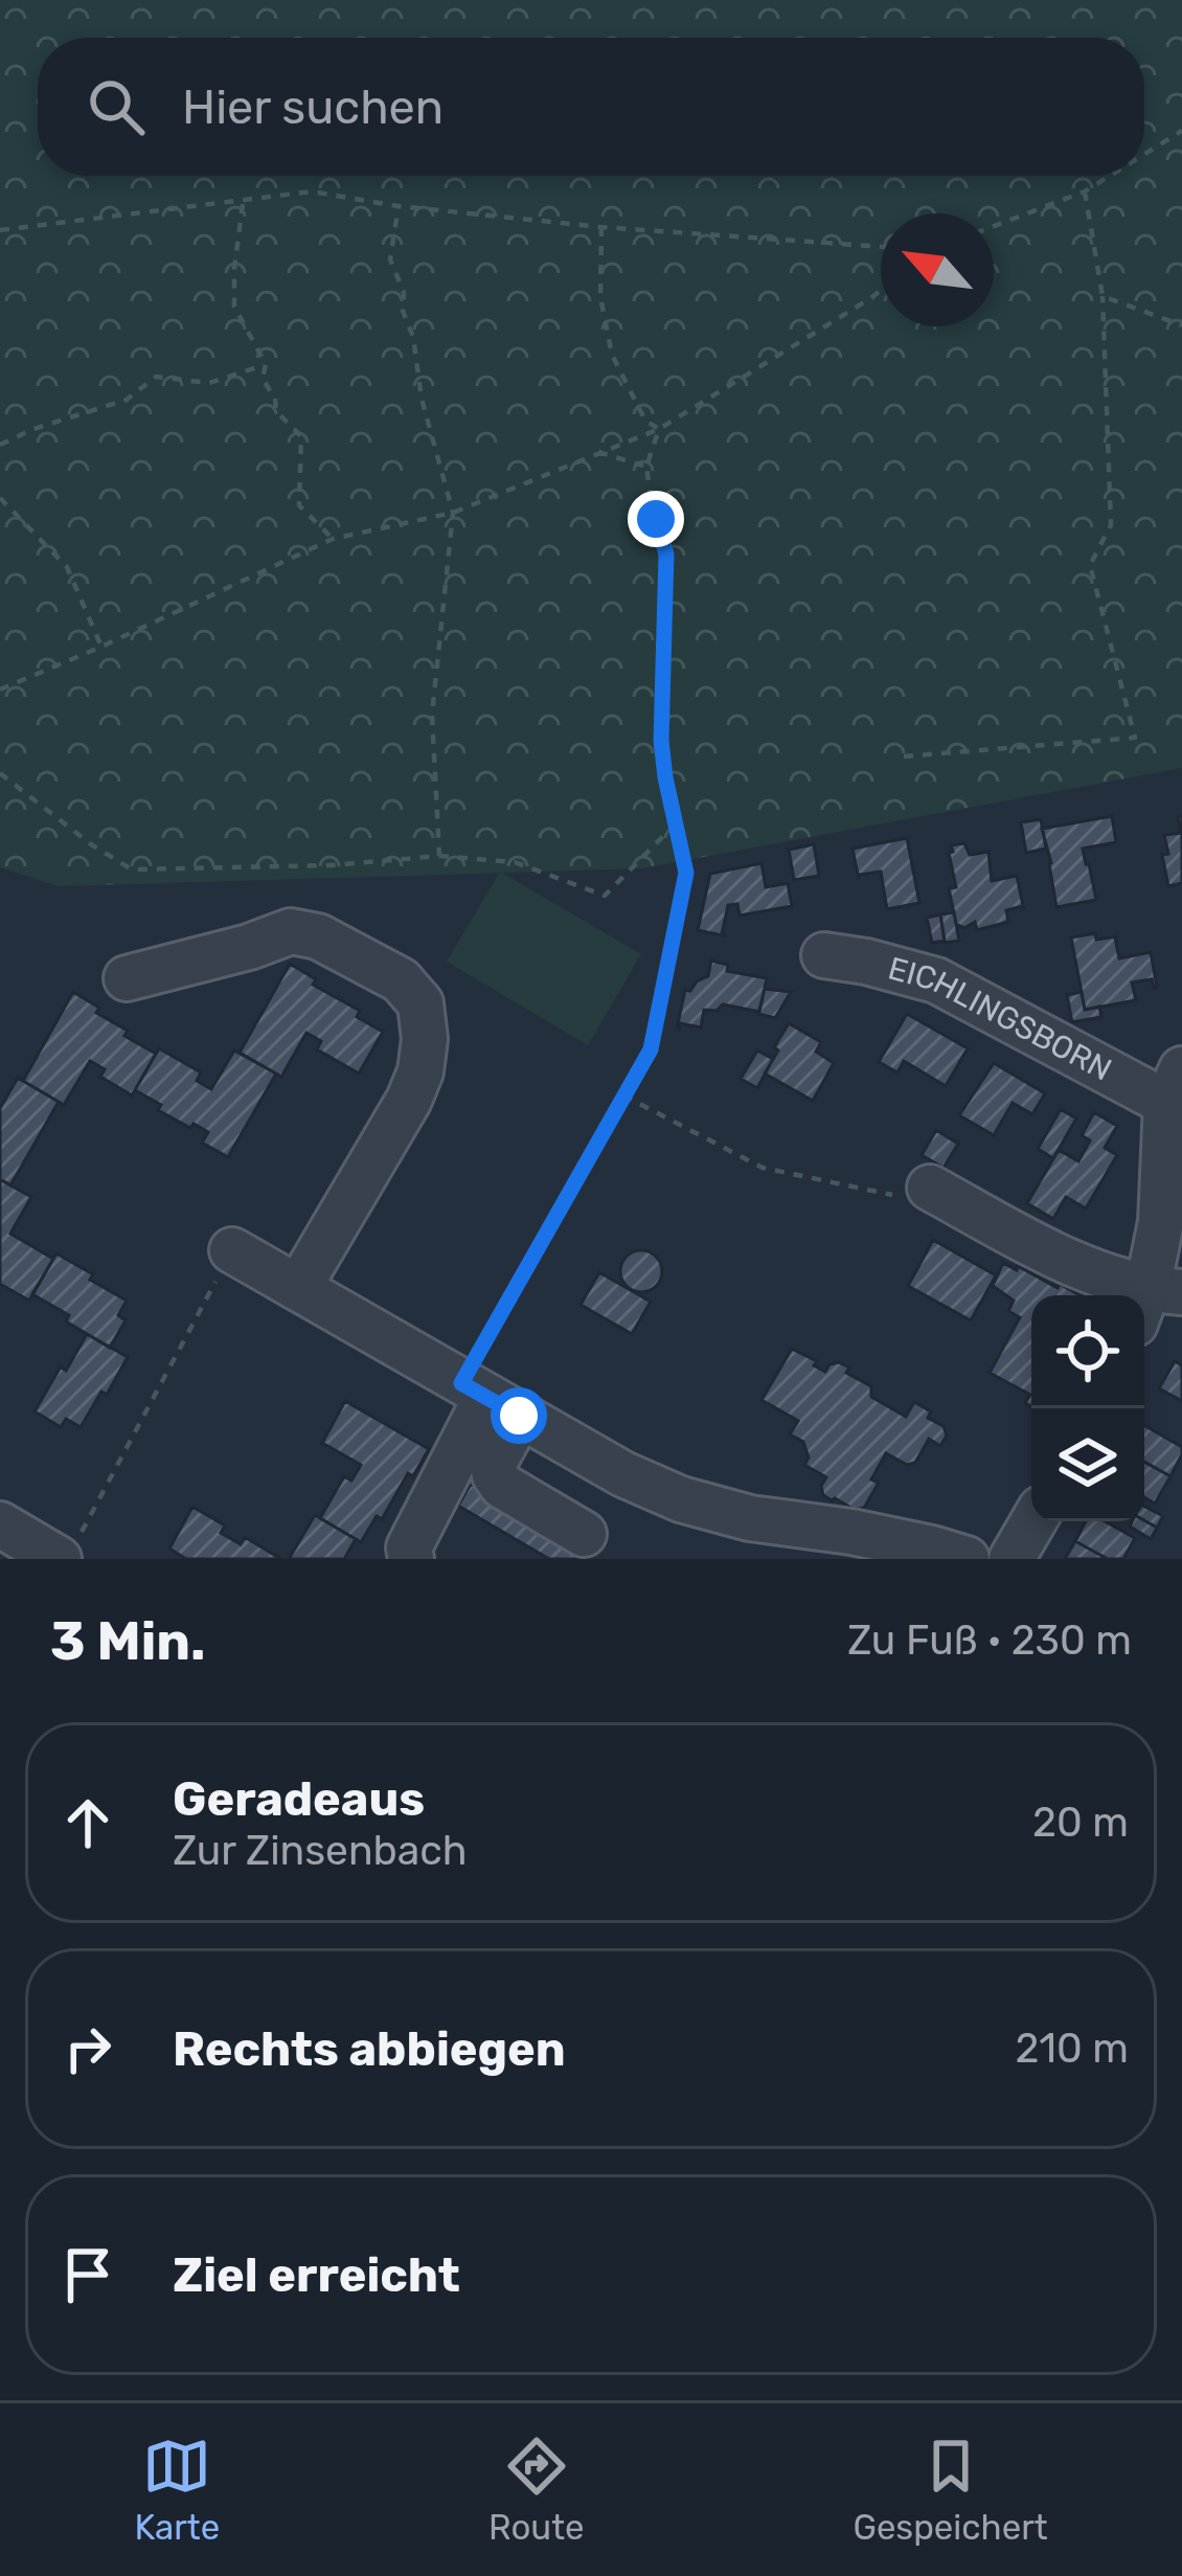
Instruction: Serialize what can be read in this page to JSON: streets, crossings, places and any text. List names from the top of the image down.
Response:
{
  "streets": {
    "street": ["EICHLINGSBORN"]
  },
  "north": "top left",
  "page": {
    "search": "Hier suchen",
    "heading": ["3 Min.", "Zu Fuß · 230 m"],
    "list": [
      ["Geradeaus", "Zur Zinsenbach", "20 m"],
      ["Rechts abbiegen", "210 m"],
      "Ziel erreicht"
    ],
    "nav": ["Karte", "Route", "Gespeichert"]
  }
}
